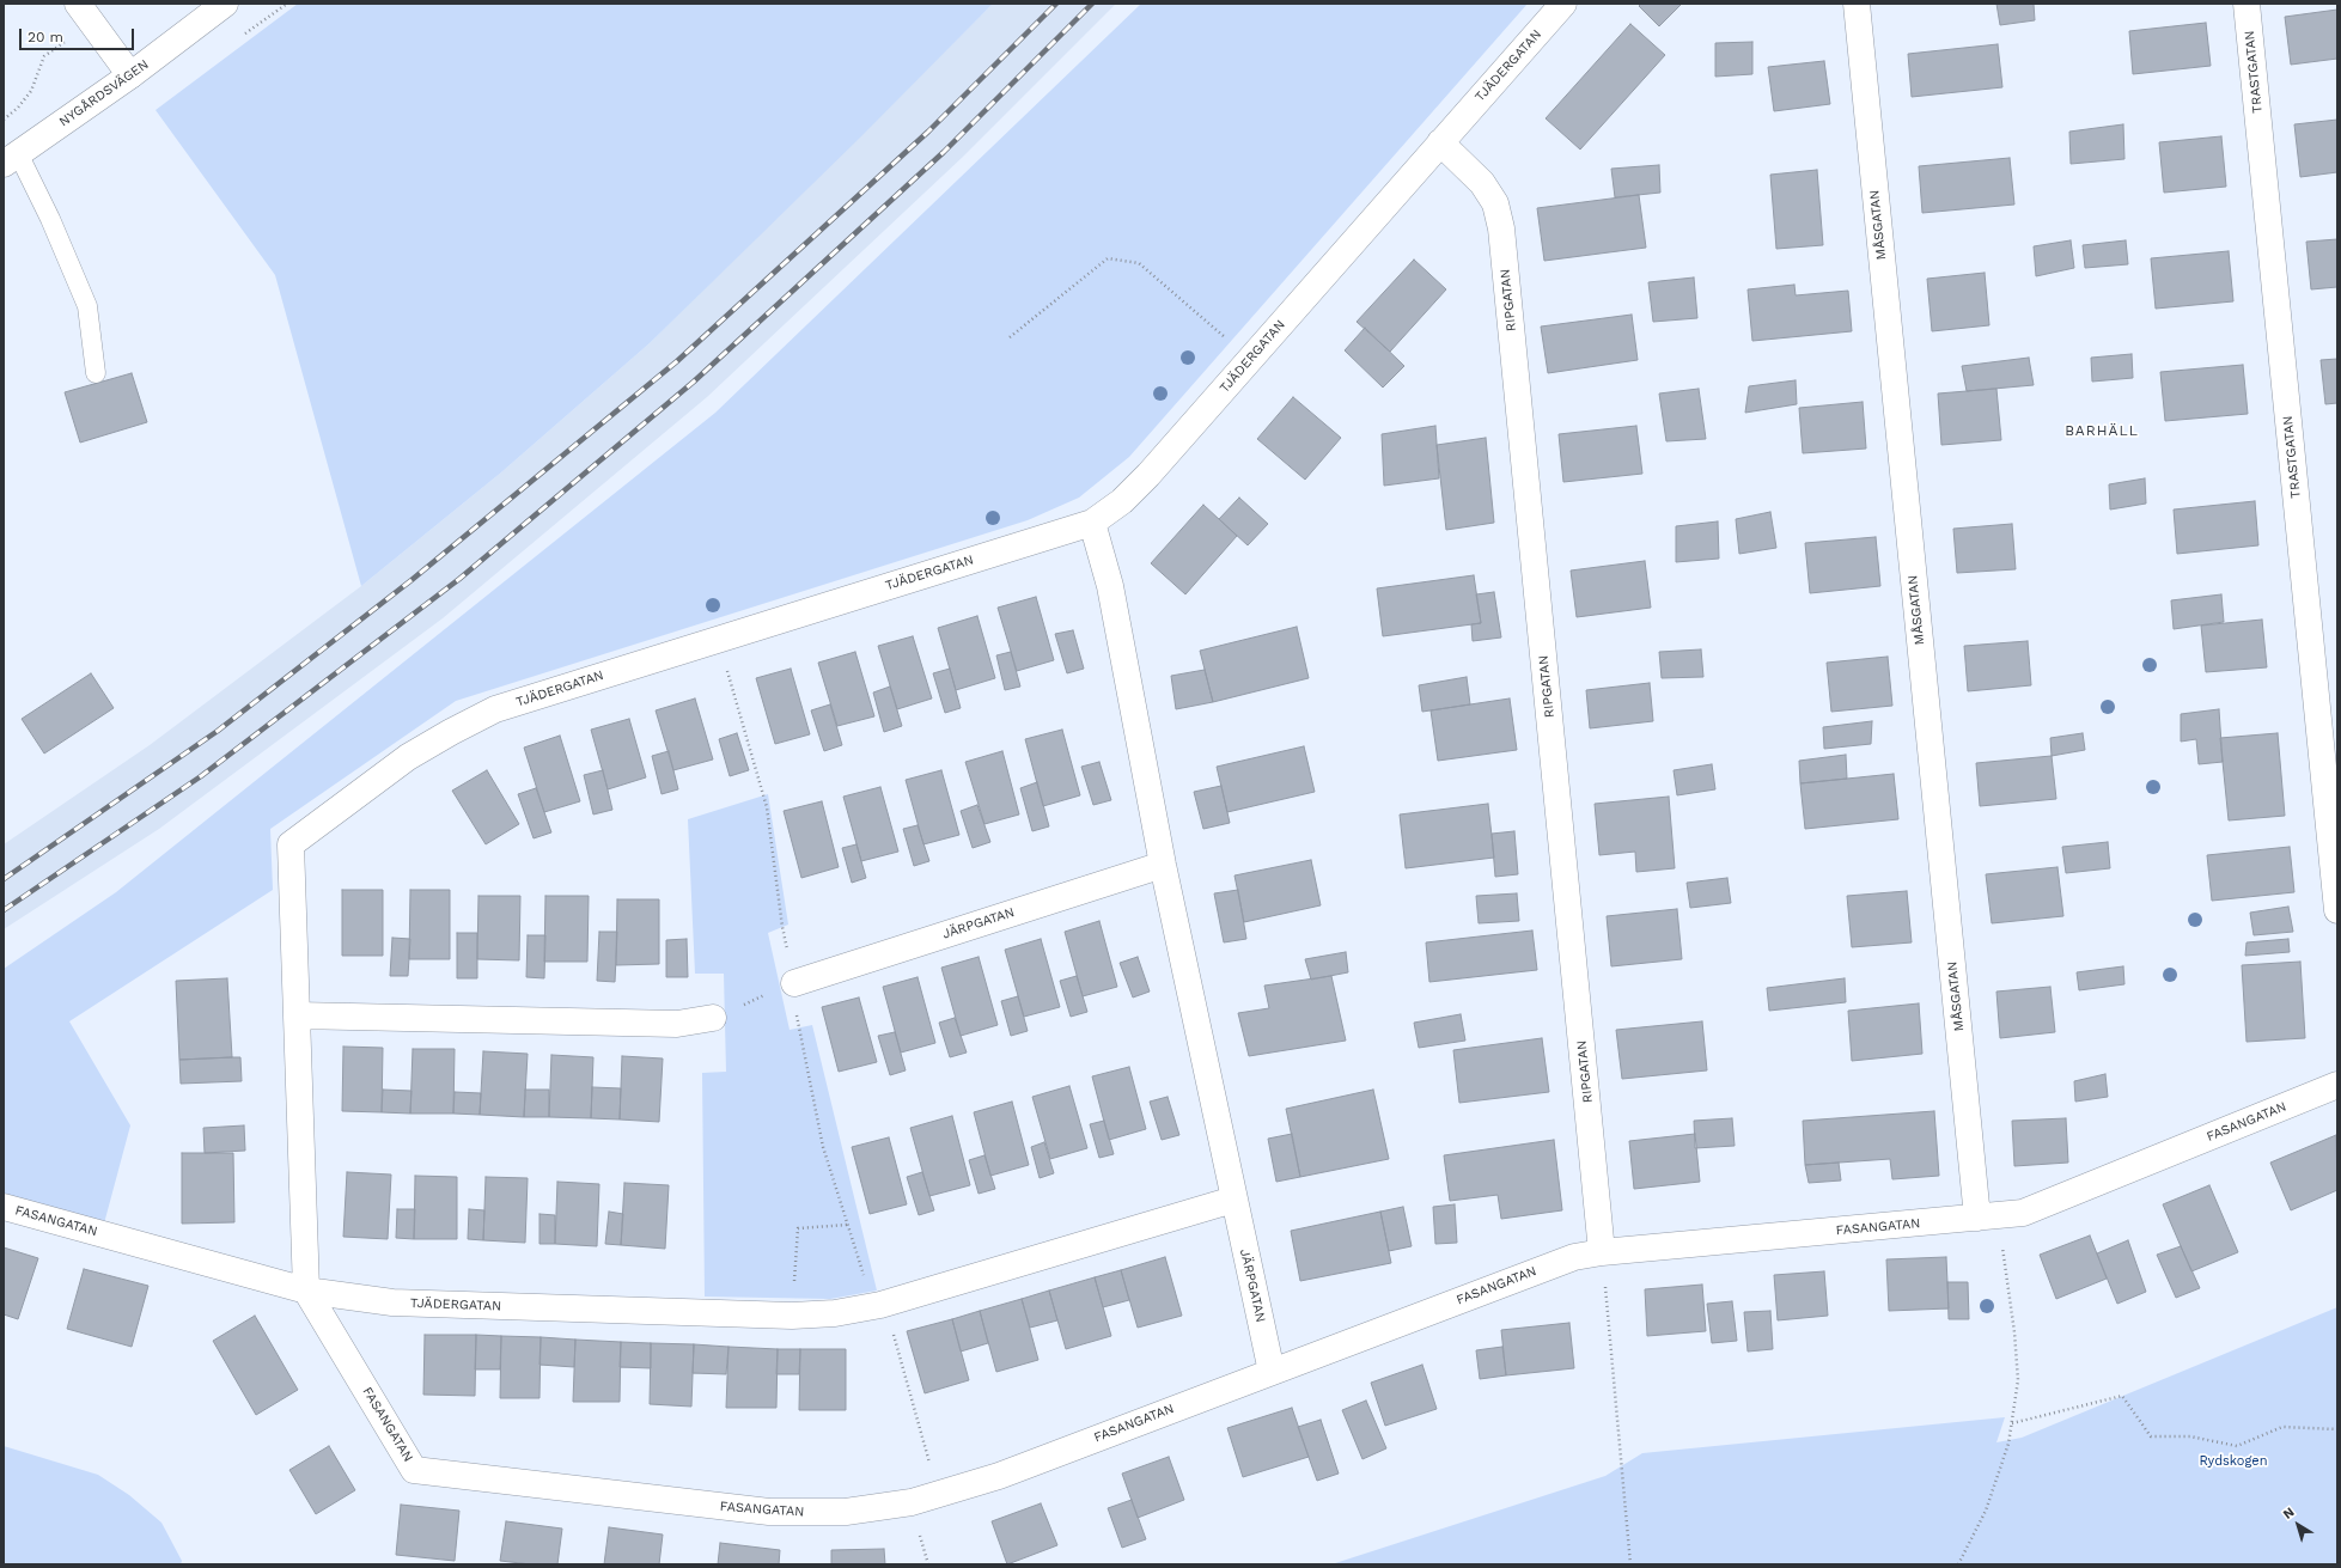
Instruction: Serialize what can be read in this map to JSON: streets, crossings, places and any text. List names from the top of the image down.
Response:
{
  "streets": {
    "street": [
      "TJÄDERGATAN",
      "TRASTGATAN",
      "NYGÅRDSVÄGEN",
      "MÅSGATAN",
      "RIPGATAN",
      "JÄRPGATAN",
      "FASANGATAN"
    ]
  },
  "crossings": [
    ["TJÄDERGATAN", "RIPGATAN"],
    ["TJÄDERGATAN", "JÄRPGATAN"],
    ["TJÄDERGATAN", "FASANGATAN"],
    ["MÅSGATAN", "FASANGATAN"],
    ["RIPGATAN", "FASANGATAN"],
    ["JÄRPGATAN", "FASANGATAN"]
  ],
  "districts": ["BARHÄLL"],
  "parks": ["Rydskogen"],
  "scale_bar": "20 m",
  "north": "top left"
}
